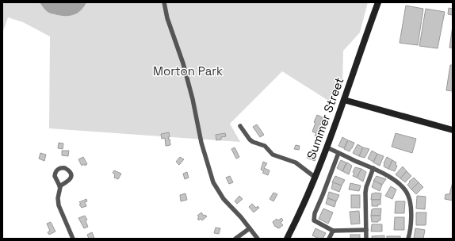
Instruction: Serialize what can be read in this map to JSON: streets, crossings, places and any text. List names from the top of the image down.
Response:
{
  "streets": {
    "main road": ["Summer Street"]
  },
  "parks": ["Morton Park"]
}
